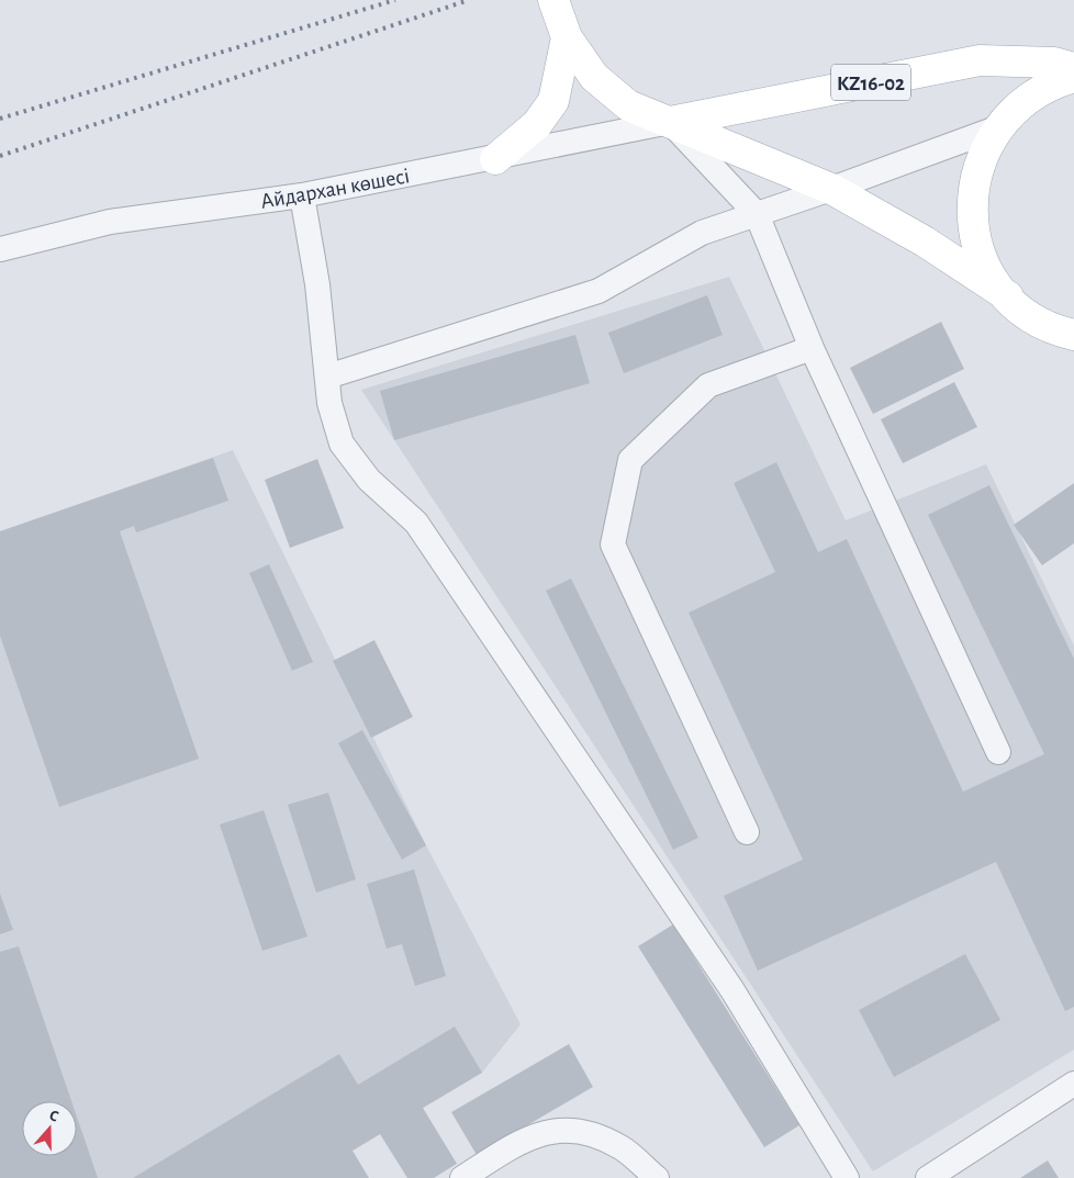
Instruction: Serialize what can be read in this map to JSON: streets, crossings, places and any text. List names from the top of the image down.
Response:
{
  "streets": {
    "main road": ["KZ16-02"],
    "street": ["Айдархан көшесі"]
  },
  "crossings": [
    ["KZ16-02", "Айдархан көшесі"]
  ],
  "north": "top"
}
